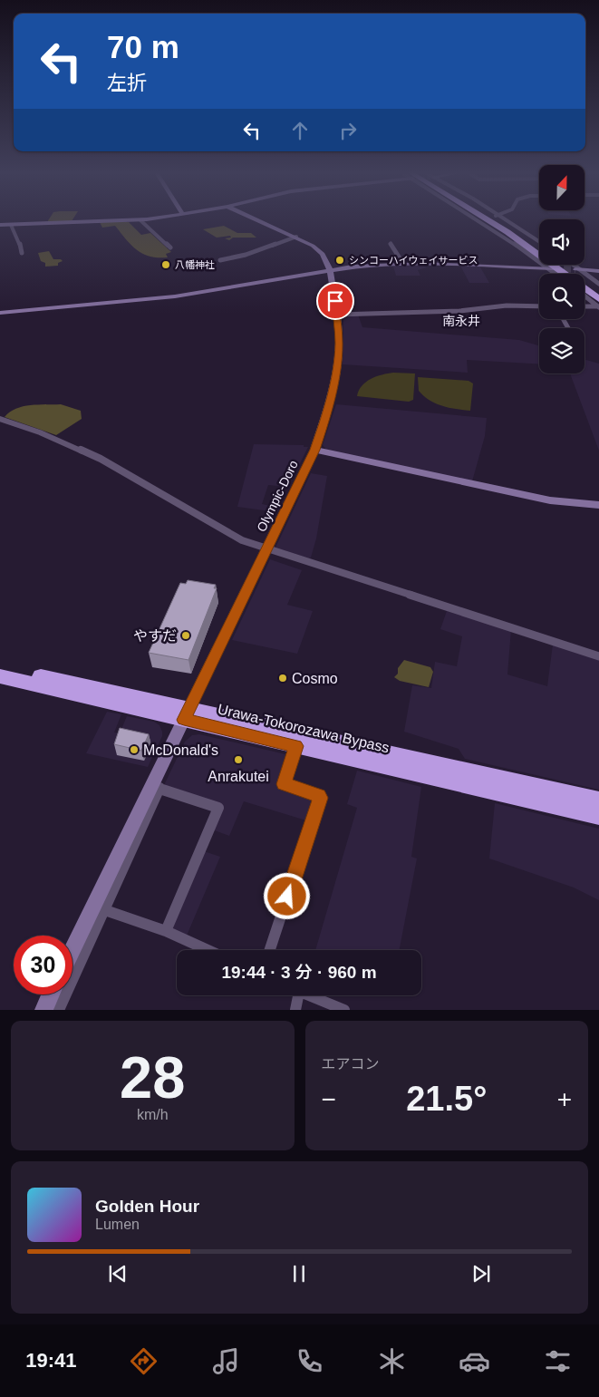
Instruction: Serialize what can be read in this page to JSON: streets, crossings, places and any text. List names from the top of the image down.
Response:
{
  "streets": {
    "highway": ["Urawa-Tokorozawa Bypass"],
    "street": ["Olympic-Doro"]
  },
  "crossings": [
    ["Olympic-Doro", "Urawa-Tokorozawa Bypass"]
  ],
  "districts": ["南永井"],
  "places": [
    "シンコーハイウェイサービス",
    "八幡神社",
    "やすだ",
    "Cosmo",
    "McDonald's",
    "Anrakutei"
  ],
  "north": "top",
  "page": {
    "turn": ["70 m", "左折"],
    "limit": "30",
    "trip": "19:44 · 3 分 · 960 m",
    "tile": [
      ["28", "km/h"],
      "エアコン"
    ],
    "heat": ["−", "21.5°", "+"],
    "song": ["Golden Hour", "Lumen"],
    "tabs": "19:41"
  }
}
